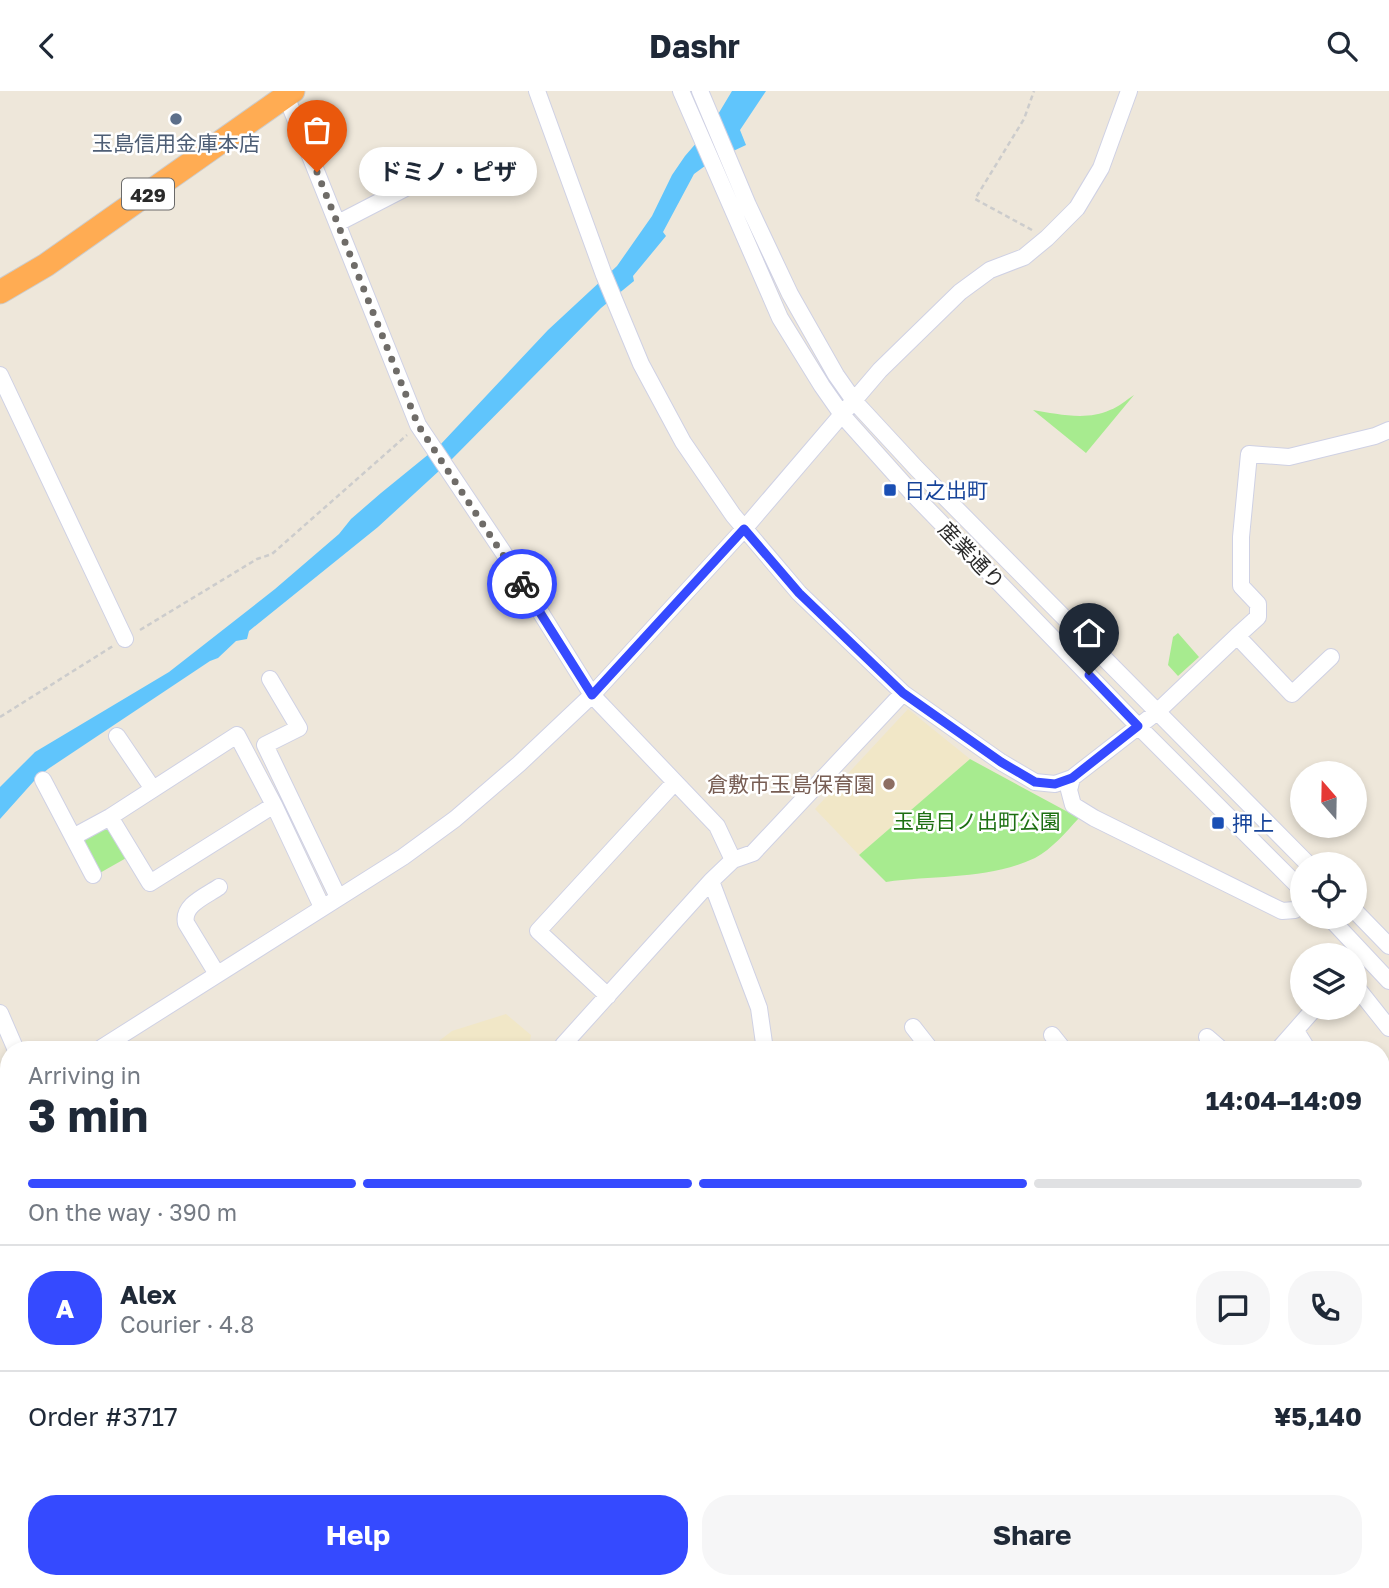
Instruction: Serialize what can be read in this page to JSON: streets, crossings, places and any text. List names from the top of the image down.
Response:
{
  "streets": {
    "highway": ["429"],
    "street": ["産業通り"]
  },
  "parks": ["玉島日ノ出町公園"],
  "places": {
    "other": ["玉島信用金庫本店", "ドミノ・ピザ", "倉敷市玉島保育園"],
    "transit": ["日之出町", "押上"]
  },
  "north": "top",
  "page": {
    "header": "Dashr",
    "bubble": "ドミノ・ピザ",
    "heading": ["3 min", "Arriving in", "14:04–14:09"],
    "panel": [
      "Alex",
      "Courier · 4.8",
      "Order #3717",
      "¥5,140"
    ],
    "bar": "On the way · 390 m",
    "round": "A",
    "buttons": ["Help", "Share"]
  }
}
